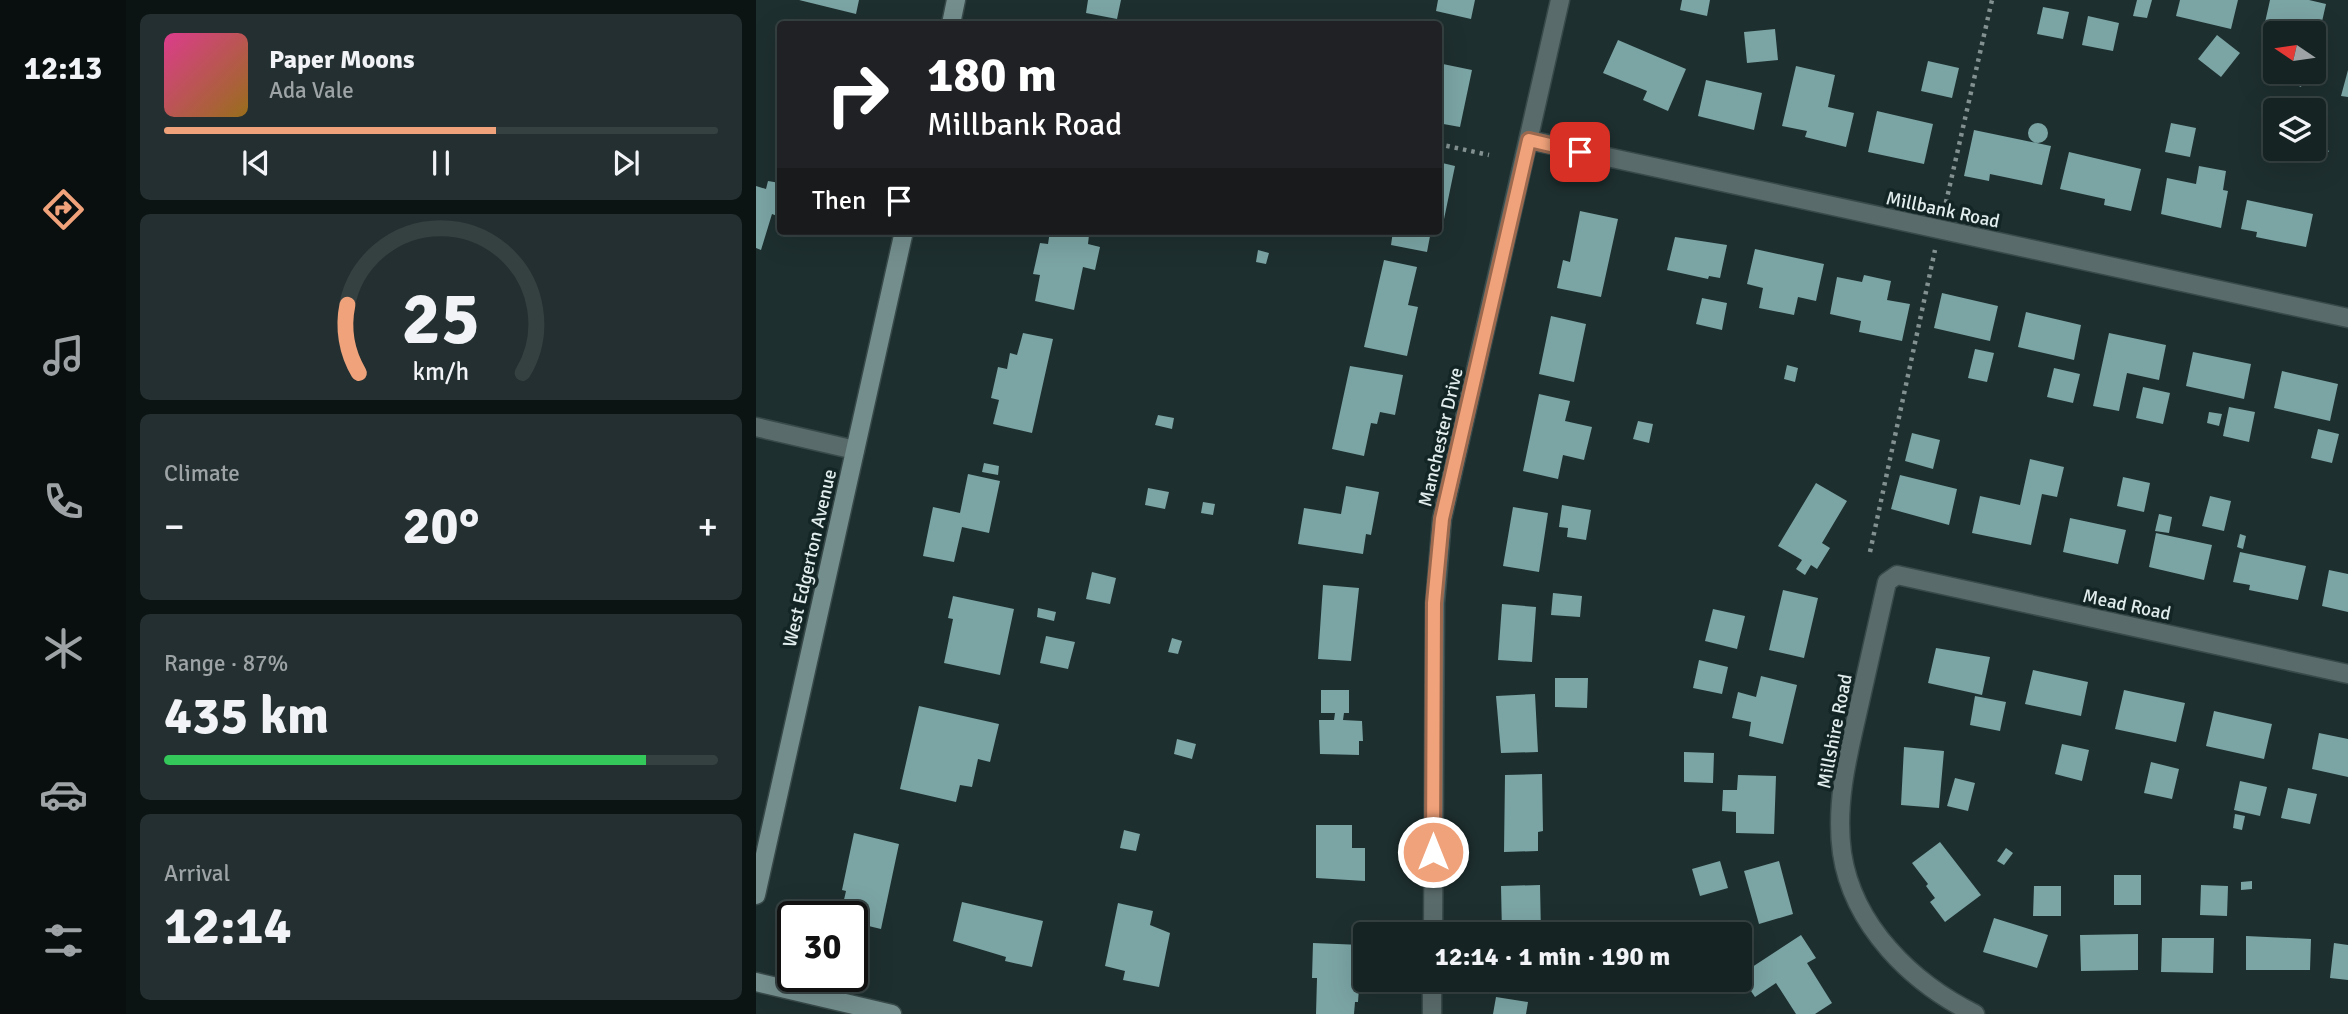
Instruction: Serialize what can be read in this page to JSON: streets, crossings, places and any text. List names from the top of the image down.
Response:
{
  "streets": {
    "street": [
      "Millbank Road",
      "Manchester Drive",
      "West Edgerton Avenue",
      "Mead Road",
      "Millshire Road"
    ]
  },
  "crossings": [
    ["Millbank Road", "Manchester Drive"],
    ["Mead Road", "Millshire Road"]
  ],
  "north": "left",
  "page": {
    "tabs": "12:13",
    "turn": ["180 m", "Millbank Road"],
    "song": ["Paper Moons", "Ada Vale"],
    "then": "Then",
    "tile": [
      "Climate",
      ["Range · 87%", "435 km"],
      ["Arrival", "12:14"]
    ],
    "heat": ["−", "20°", "+"],
    "limit": "30",
    "trip": "12:14 · 1 min · 190 m",
    "gauge": ["25", "km/h"]
  }
}
